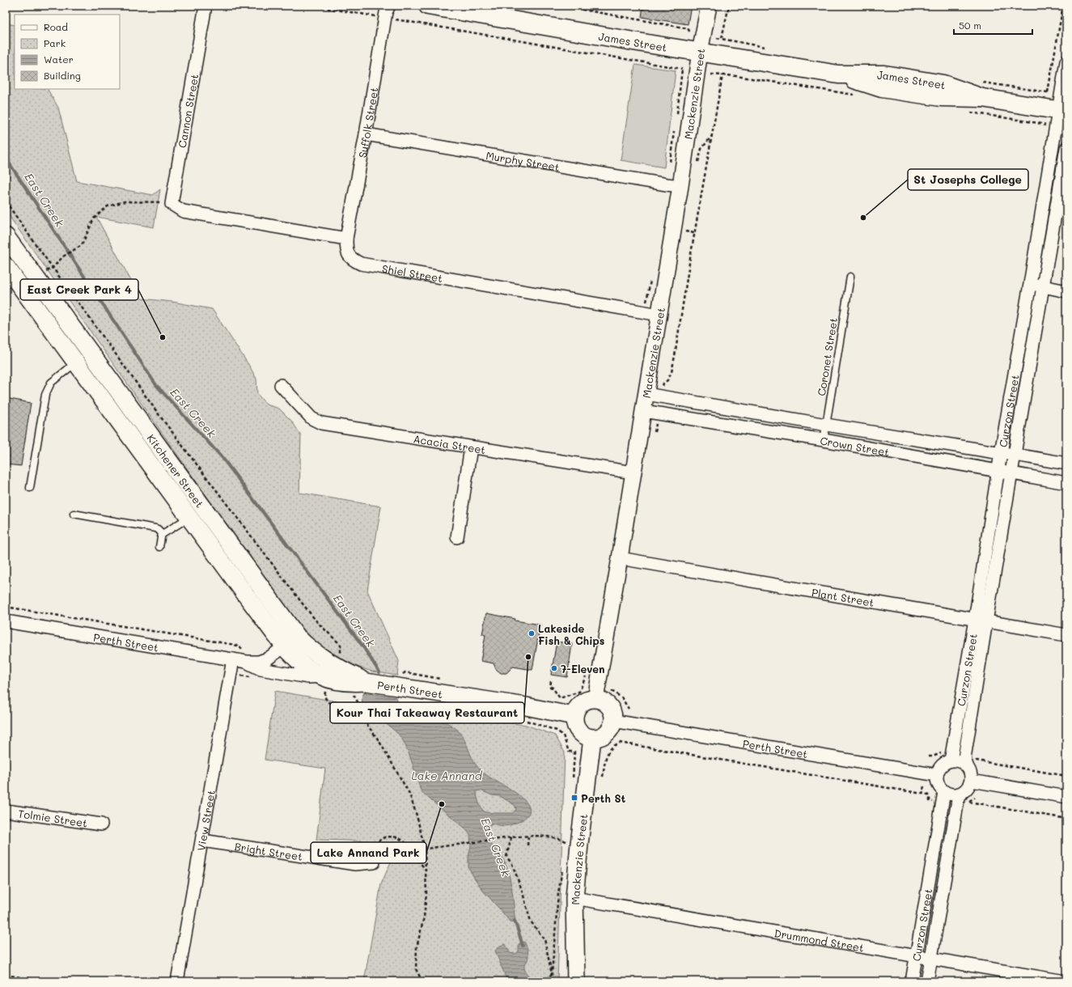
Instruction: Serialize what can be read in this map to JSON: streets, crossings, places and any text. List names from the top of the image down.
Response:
{
  "streets": {
    "highway": ["James Street"],
    "main road": ["Mackenzie Street", "Kitchener Street", "Perth Street"],
    "street": [
      "Cannon Street",
      "Suffolk Street",
      "Murphy Street",
      "Shiel Street",
      "Curzon Street",
      "Acacia Street",
      "Crown Street",
      "Plant Street",
      "Tolmie Street",
      "View Street",
      "Bright Street",
      "Drummond Street"
    ],
    "lane": ["Coronet Street"]
  },
  "crossings": [
    ["James Street", "Mackenzie Street"],
    ["James Street", "Curzon Street"],
    ["Mackenzie Street", "Murphy Street"],
    ["Mackenzie Street", "Shiel Street"],
    ["Mackenzie Street", "Acacia Street"],
    ["Mackenzie Street", "Crown Street"],
    ["Mackenzie Street", "Plant Street"],
    ["Mackenzie Street", "Perth Street"],
    ["Mackenzie Street", "Drummond Street"],
    ["Suffolk Street", "Murphy Street"],
    ["Suffolk Street", "Shiel Street"],
    ["Coronet Street", "Crown Street"],
    ["Curzon Street", "Crown Street"],
    ["Curzon Street", "Plant Street"],
    ["Curzon Street", "Perth Street"],
    ["Curzon Street", "Drummond Street"],
    ["Kitchener Street", "Perth Street"],
    ["Perth Street", "View Street"],
    ["View Street", "Bright Street"]
  ],
  "water": ["East Creek", "Lake Annand"],
  "places": {
    "other": [
      "St Josephs College",
      "East Creek Park 4",
      "Lakeside Fish & Chips",
      "Kour Thai Takeaway Restaurant",
      "7-Eleven",
      "Lake Annand Park"
    ],
    "transit": ["Perth St"]
  },
  "legend": [
    "Road",
    "Park",
    "Water",
    "Building"
  ],
  "scale_bar": "50 m"
}
